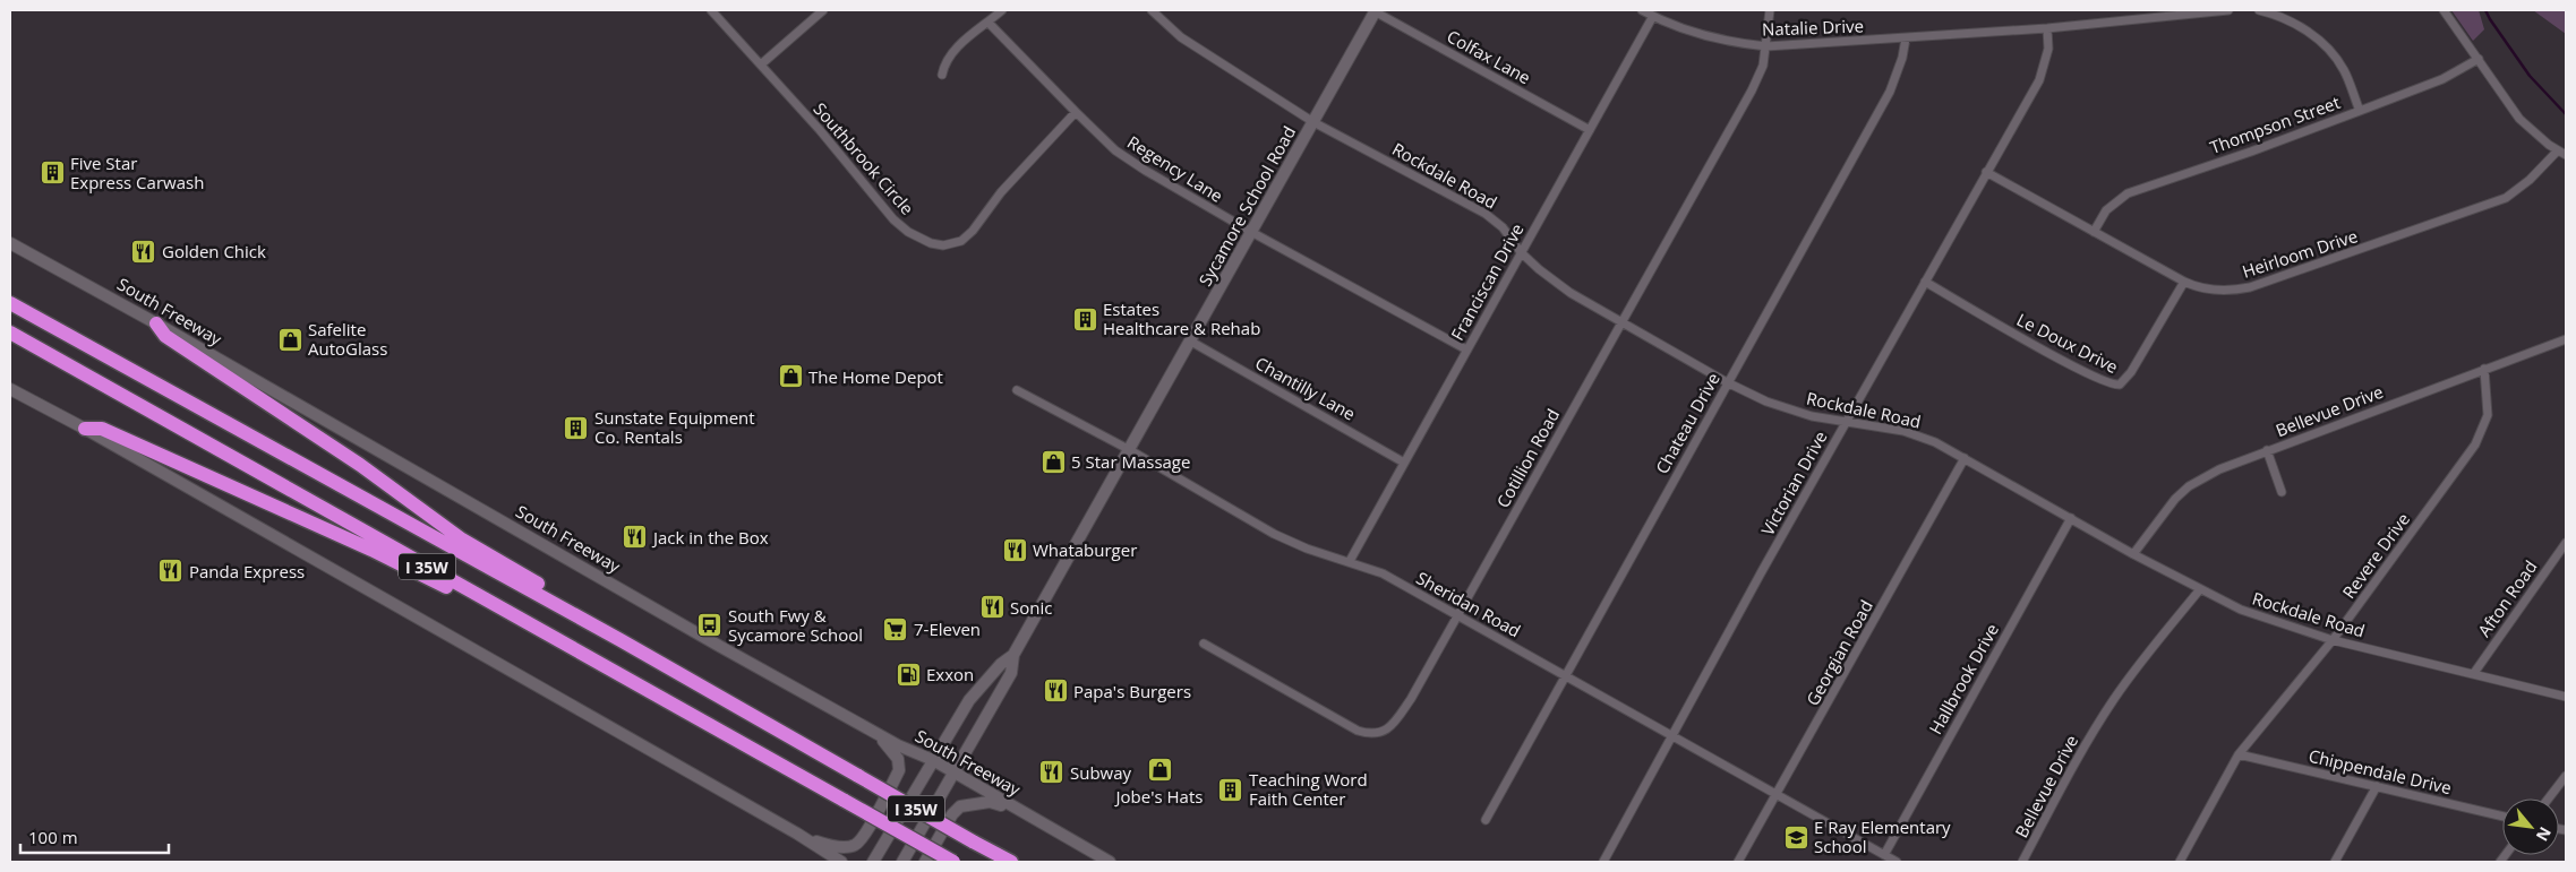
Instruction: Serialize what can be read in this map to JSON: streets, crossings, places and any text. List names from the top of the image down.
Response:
{
  "streets": {
    "highway": ["I 35W"],
    "main road": ["Sycamore School Road", "South Freeway"],
    "street": [
      "Natalie Drive",
      "Colfax Lane",
      "Thompson Street",
      "Southbrook Circle",
      "Regency Lane",
      "Rockdale Road",
      "Heirloom Drive",
      "Franciscan Drive",
      "Le Doux Drive",
      "Chantilly Lane",
      "Bellevue Drive",
      "Chateau Drive",
      "Cotillion Road",
      "Victorian Drive",
      "Revere Drive",
      "Afton Road",
      "Sheridan Road",
      "Georgian Road",
      "Hallbrook Drive",
      "Chippendale Drive"
    ]
  },
  "crossings": [
    ["Natalie Drive", "Franciscan Drive"],
    ["Natalie Drive", "Chateau Drive"],
    ["Natalie Drive", "Cotillion Road"],
    ["Natalie Drive", "Victorian Drive"],
    ["Colfax Lane", "Sycamore School Road"],
    ["Colfax Lane", "Franciscan Drive"],
    ["Thompson Street", "Heirloom Drive"],
    ["Southbrook Circle", "Regency Lane"],
    ["Regency Lane", "Sycamore School Road"],
    ["Regency Lane", "Franciscan Drive"],
    ["Rockdale Road", "Sycamore School Road"],
    ["Rockdale Road", "Franciscan Drive"],
    ["Rockdale Road", "Bellevue Drive"],
    ["Rockdale Road", "Chateau Drive"],
    ["Rockdale Road", "Cotillion Road"],
    ["Rockdale Road", "Victorian Drive"],
    ["Rockdale Road", "Revere Drive"],
    ["Rockdale Road", "Afton Road"],
    ["Rockdale Road", "Georgian Road"],
    ["Rockdale Road", "Hallbrook Drive"],
    ["Sycamore School Road", "South Freeway"],
    ["Sycamore School Road", "Chantilly Lane"],
    ["Sycamore School Road", "Sheridan Road"],
    ["Heirloom Drive", "Le Doux Drive"],
    ["Heirloom Drive", "Victorian Drive"],
    ["Franciscan Drive", "Chantilly Lane"],
    ["Franciscan Drive", "Sheridan Road"],
    ["Le Doux Drive", "Victorian Drive"],
    ["Bellevue Drive", "Revere Drive"],
    ["Chateau Drive", "Sheridan Road"],
    ["Cotillion Road", "Sheridan Road"],
    ["Victorian Drive", "Sheridan Road"],
    ["Revere Drive", "Chippendale Drive"],
    ["Sheridan Road", "Georgian Road"],
    ["Sheridan Road", "Hallbrook Drive"]
  ],
  "places": {
    "building": [
      "Five Star Express Carwash",
      "Estates Healthcare & Rehab",
      "Sunstate Equipment Co. Rentals",
      "Teaching Word Faith Center"
    ],
    "restaurant": [
      "Golden Chick",
      "Jack in the Box",
      "Whataburger",
      "Panda Express",
      "Sonic",
      "Papa's Burgers",
      "Subway"
    ],
    "shop": [
      "Safelite AutoGlass",
      "The Home Depot",
      "5 Star Massage",
      "Jobe's Hats"
    ],
    "bus stop": ["South Fwy & Sycamore School"],
    "supermarket": ["7-Eleven"],
    "fuel station": ["Exxon"],
    "school or university": ["E Ray Elementary School"]
  },
  "scale_bar": "100 m",
  "north": "bottom right"
}
